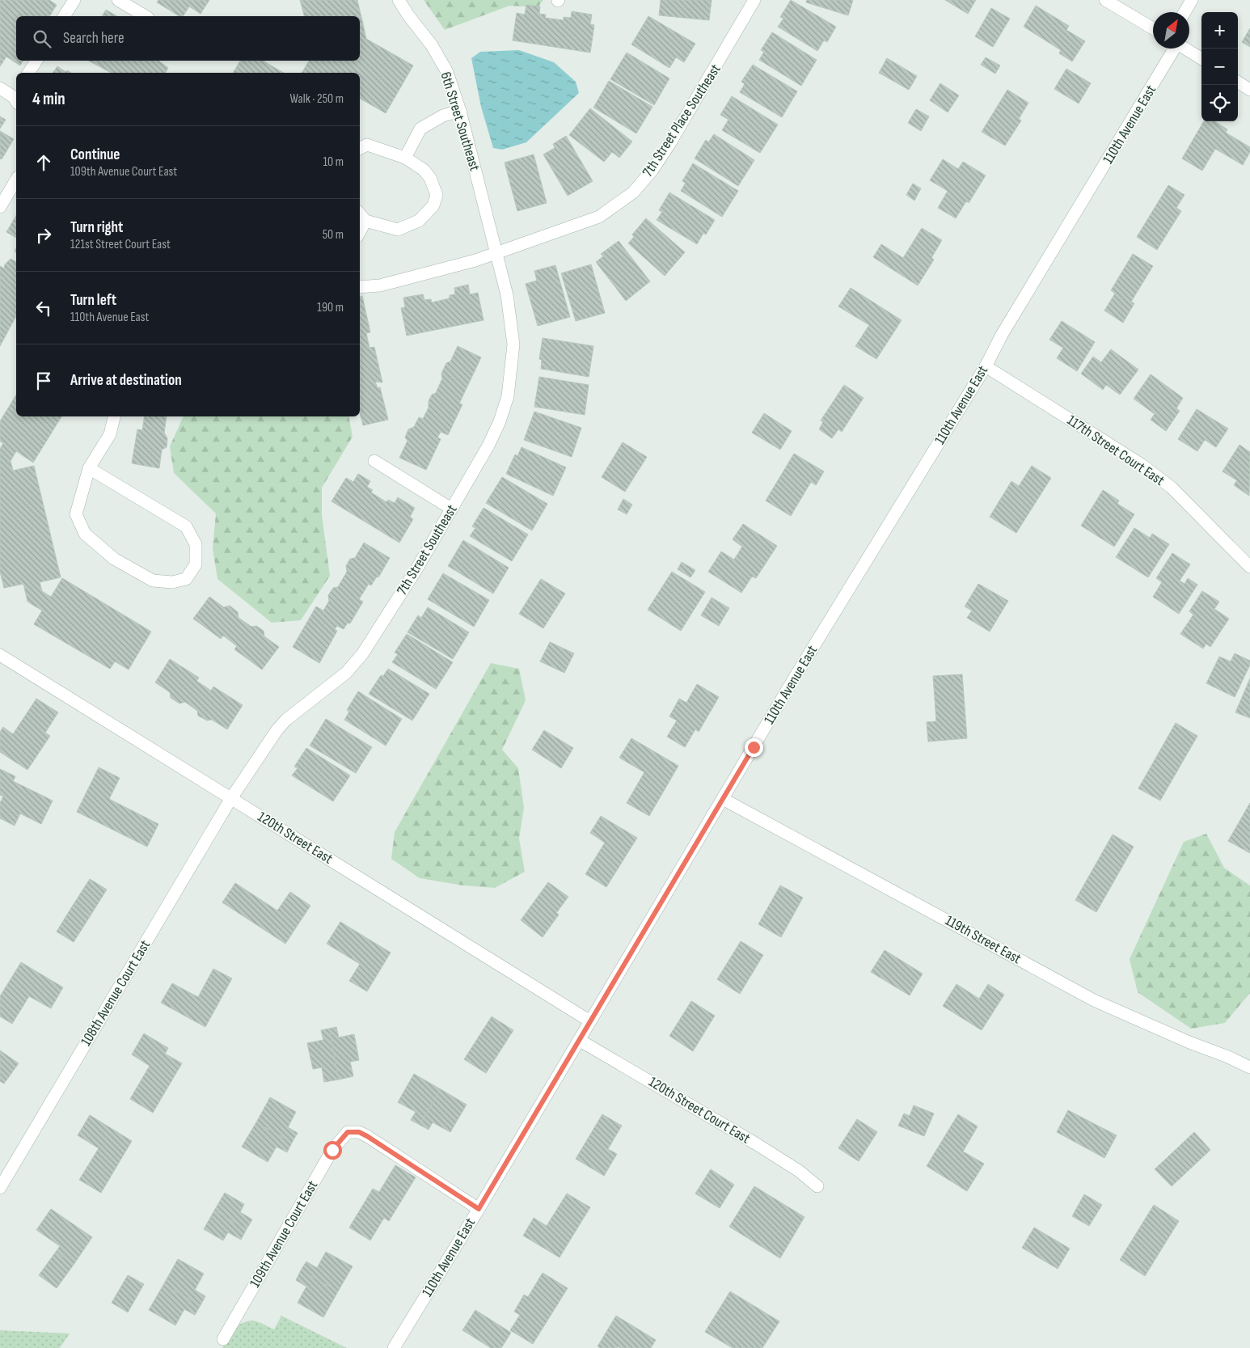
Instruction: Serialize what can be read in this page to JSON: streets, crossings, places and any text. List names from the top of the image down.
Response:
{
  "streets": {
    "street": [
      "7th Street Place Southeast",
      "6th Street Southeast",
      "110th Avenue East",
      "117th Street Court East",
      "7th Street Southeast",
      "120th Street East",
      "119th Street East",
      "108th Avenue Court East",
      "120th Street Court East",
      "109th Avenue Court East"
    ]
  },
  "crossings": [
    ["7th Street Place Southeast", "6th Street Southeast"],
    ["7th Street Place Southeast", "7th Street Southeast"],
    ["6th Street Southeast", "7th Street Southeast"],
    ["110th Avenue East", "117th Street Court East"],
    ["110th Avenue East", "120th Street East"],
    ["110th Avenue East", "119th Street East"],
    ["110th Avenue East", "120th Street Court East"],
    ["110th Avenue East", "109th Avenue Court East"],
    ["7th Street Southeast", "120th Street East"],
    ["7th Street Southeast", "108th Avenue Court East"],
    ["120th Street East", "108th Avenue Court East"]
  ],
  "north": "top right",
  "page": {
    "map_buttons": ["+", "−"],
    "search": "Search here",
    "heading": ["4 min", "Walk · 250 m"],
    "list": [
      ["Continue", "109th Avenue Court East", "10 m"],
      ["Turn right", "121st Street Court East", "50 m"],
      ["Turn left", "110th Avenue East", "190 m"],
      "Arrive at destination"
    ]
  }
}
